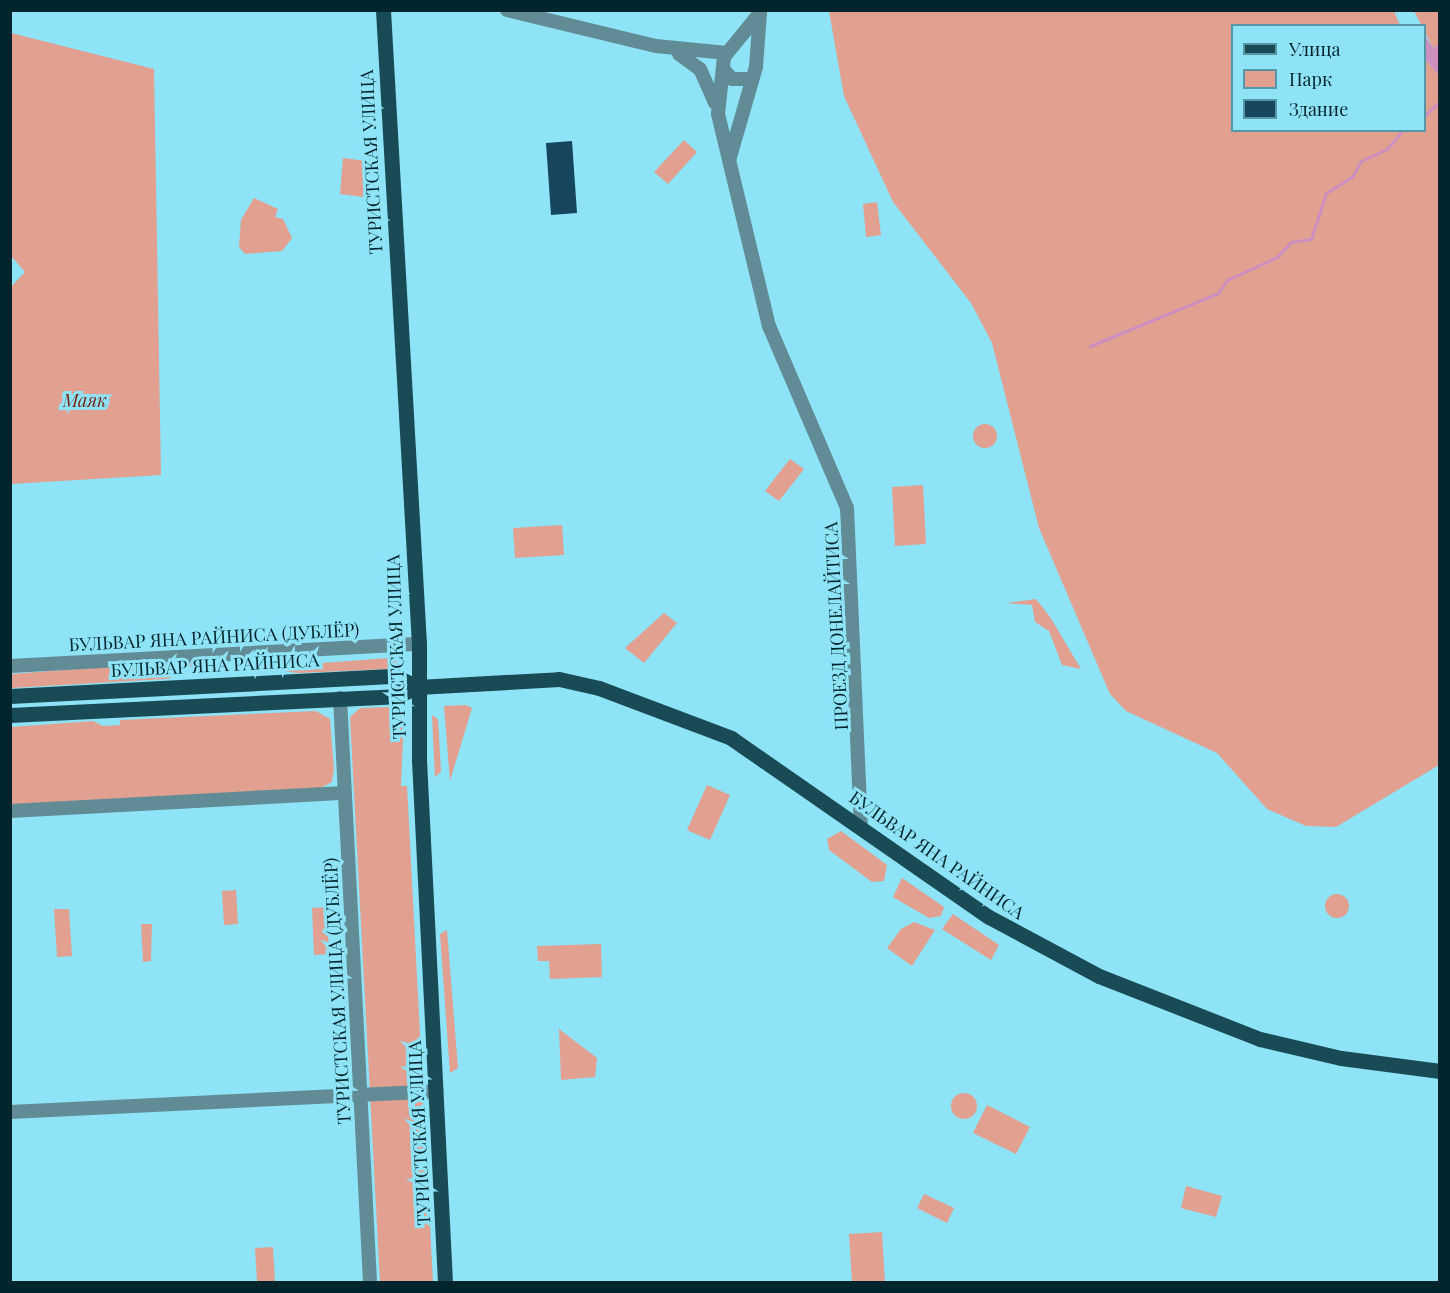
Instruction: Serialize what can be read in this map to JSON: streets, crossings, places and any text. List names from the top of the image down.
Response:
{
  "streets": {
    "main road": ["ТУРИСТСКАЯ УЛИЦА", "БУЛЬВАР ЯНА РАЙНИСА"],
    "street": ["ПРОЕЗД ДОНЕЛАЙТИСА", "БУЛЬВАР ЯНА РАЙНИСА (ДУБЛЁР)", "ТУРИСТСКАЯ УЛИЦА (ДУБЛЁР)"]
  },
  "crossings": [
    ["ТУРИСТСКАЯ УЛИЦА", "БУЛЬВАР ЯНА РАЙНИСА (ДУБЛЁР)"],
    ["ТУРИСТСКАЯ УЛИЦА", "БУЛЬВАР ЯНА РАЙНИСА"],
    ["ПРОЕЗД ДОНЕЛАЙТИСА", "БУЛЬВАР ЯНА РАЙНИСА"],
    ["БУЛЬВАР ЯНА РАЙНИСА", "ТУРИСТСКАЯ УЛИЦА (ДУБЛЁР)"]
  ],
  "parks": ["Маяк"],
  "legend": ["Улица", "Парк", "Здание"]
}
